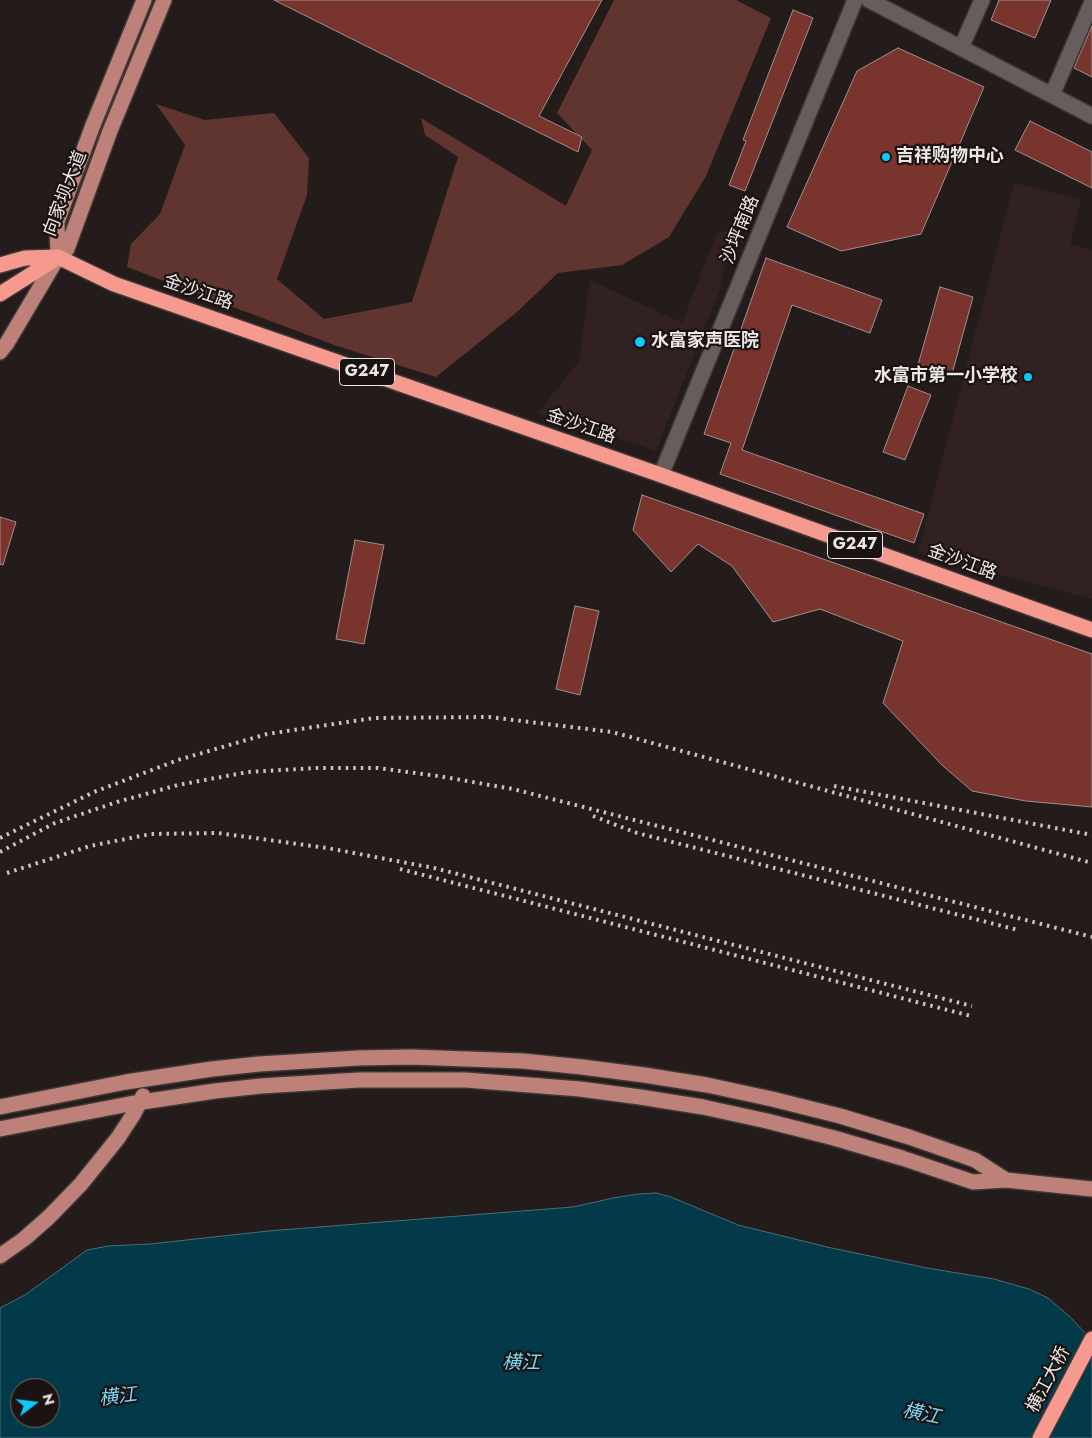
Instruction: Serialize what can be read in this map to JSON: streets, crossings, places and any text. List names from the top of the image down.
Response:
{
  "streets": {
    "highway": ["金沙江路", "G247", "横江大桥"],
    "main road": ["向家坝大道"],
    "street": ["沙坪南路"]
  },
  "crossings": [
    ["向家坝大道", "金沙江路"],
    ["向家坝大道", "G247"],
    ["沙坪南路", "金沙江路"],
    ["金沙江路", "G247"]
  ],
  "water": ["横江"],
  "places": ["吉祥购物中心", "水富家声医院", "水富市第一小学校"],
  "north": "right"
}
